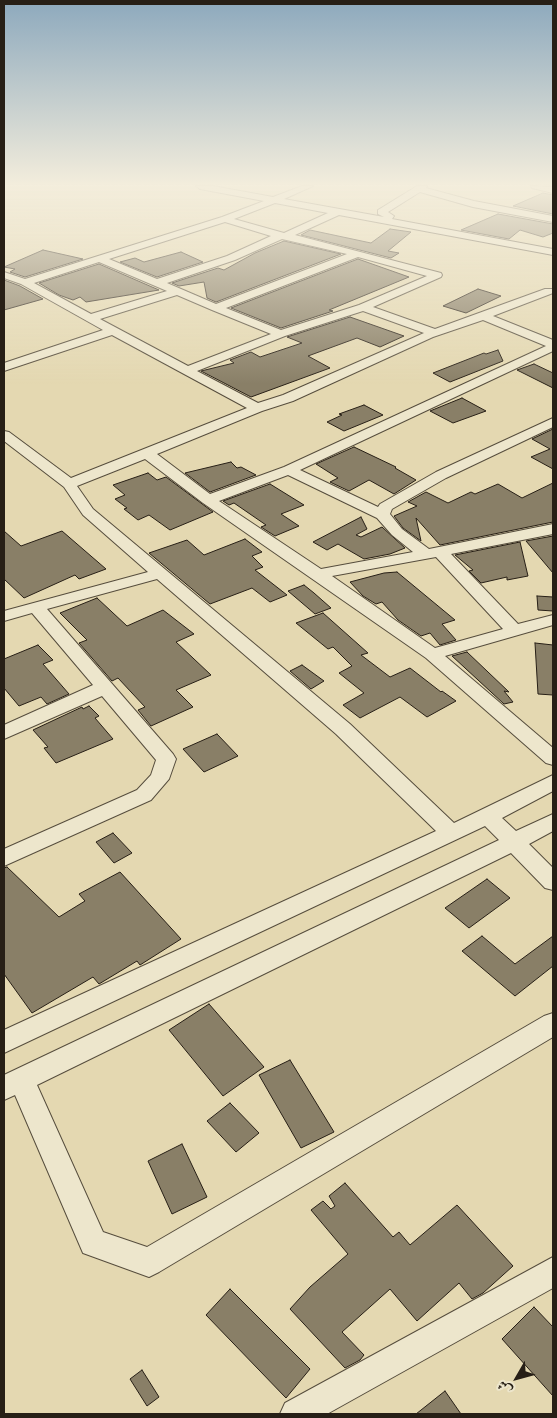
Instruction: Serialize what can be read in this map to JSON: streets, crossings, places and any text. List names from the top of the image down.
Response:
{
  "north": "bottom left"
}
